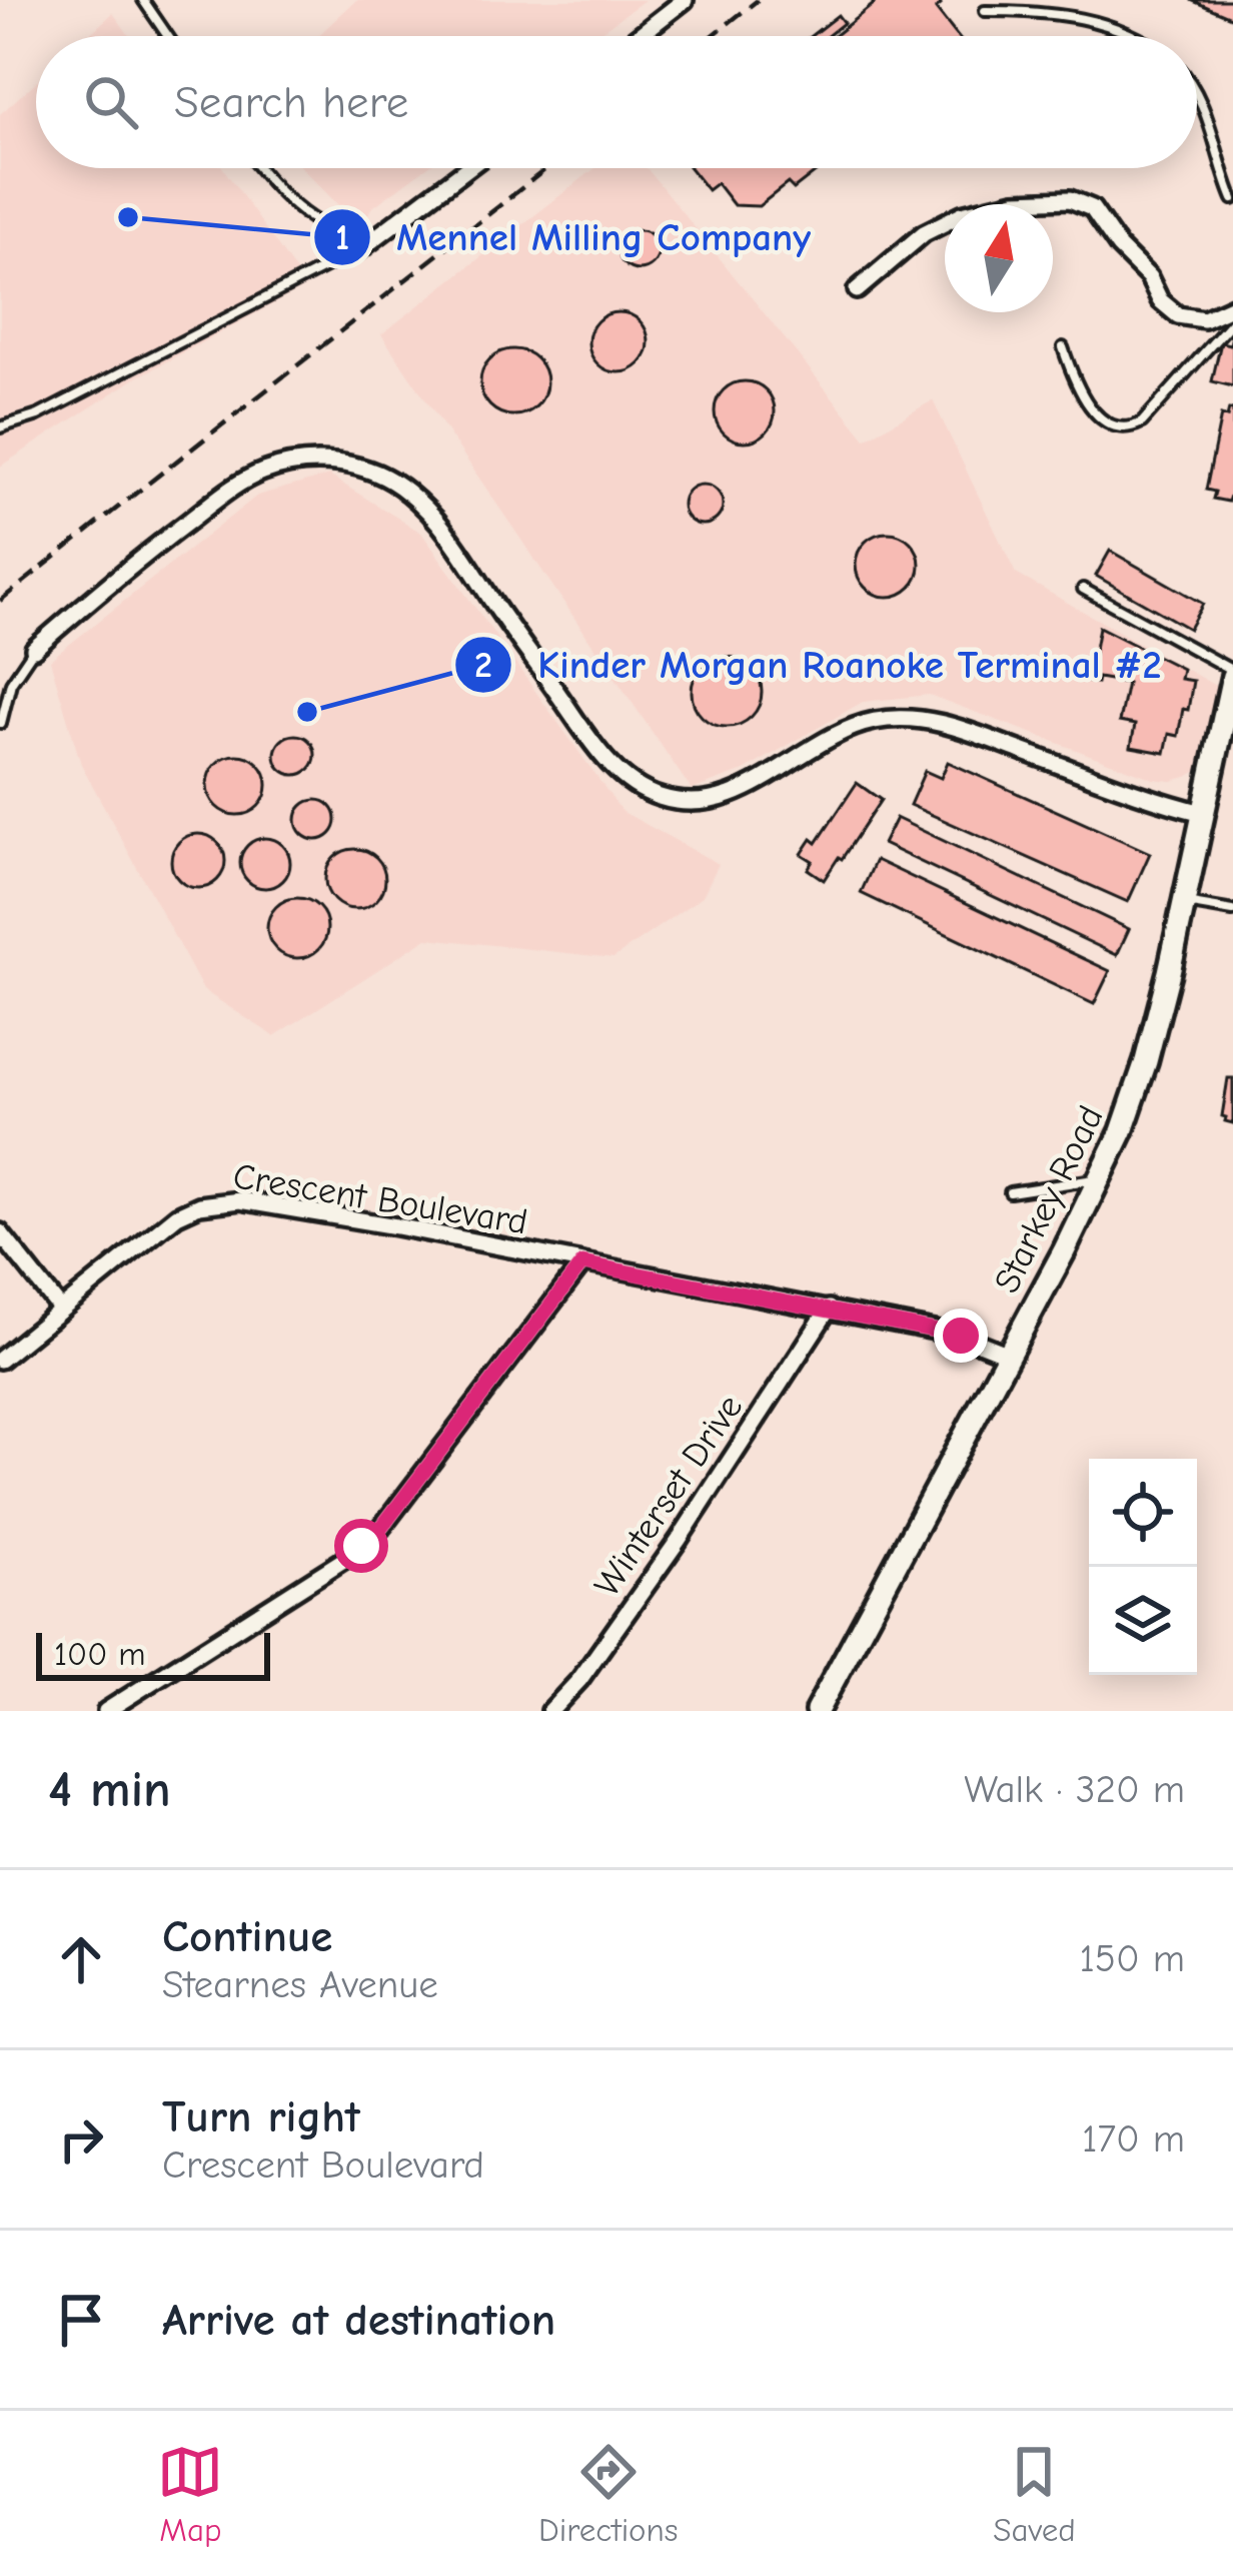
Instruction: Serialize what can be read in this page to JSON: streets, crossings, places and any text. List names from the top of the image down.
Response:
{
  "streets": {
    "main road": ["Starkey Road"],
    "street": ["Crescent Boulevard", "Winterset Drive"]
  },
  "crossings": [
    ["Crescent Boulevard", "Starkey Road"],
    ["Crescent Boulevard", "Winterset Drive"]
  ],
  "places": ["Mennel Milling Company", "Kinder Morgan Roanoke Terminal #2"],
  "scale_bar": "100 m",
  "north": "top",
  "page": {
    "search": "Search here",
    "scale": "100 m",
    "heading": ["4 min", "Walk · 320 m"],
    "list": [
      ["Continue", "Stearnes Avenue", "150 m"],
      ["Turn right", "Crescent Boulevard", "170 m"],
      "Arrive at destination"
    ],
    "nav": ["Map", "Directions", "Saved"]
  }
}
